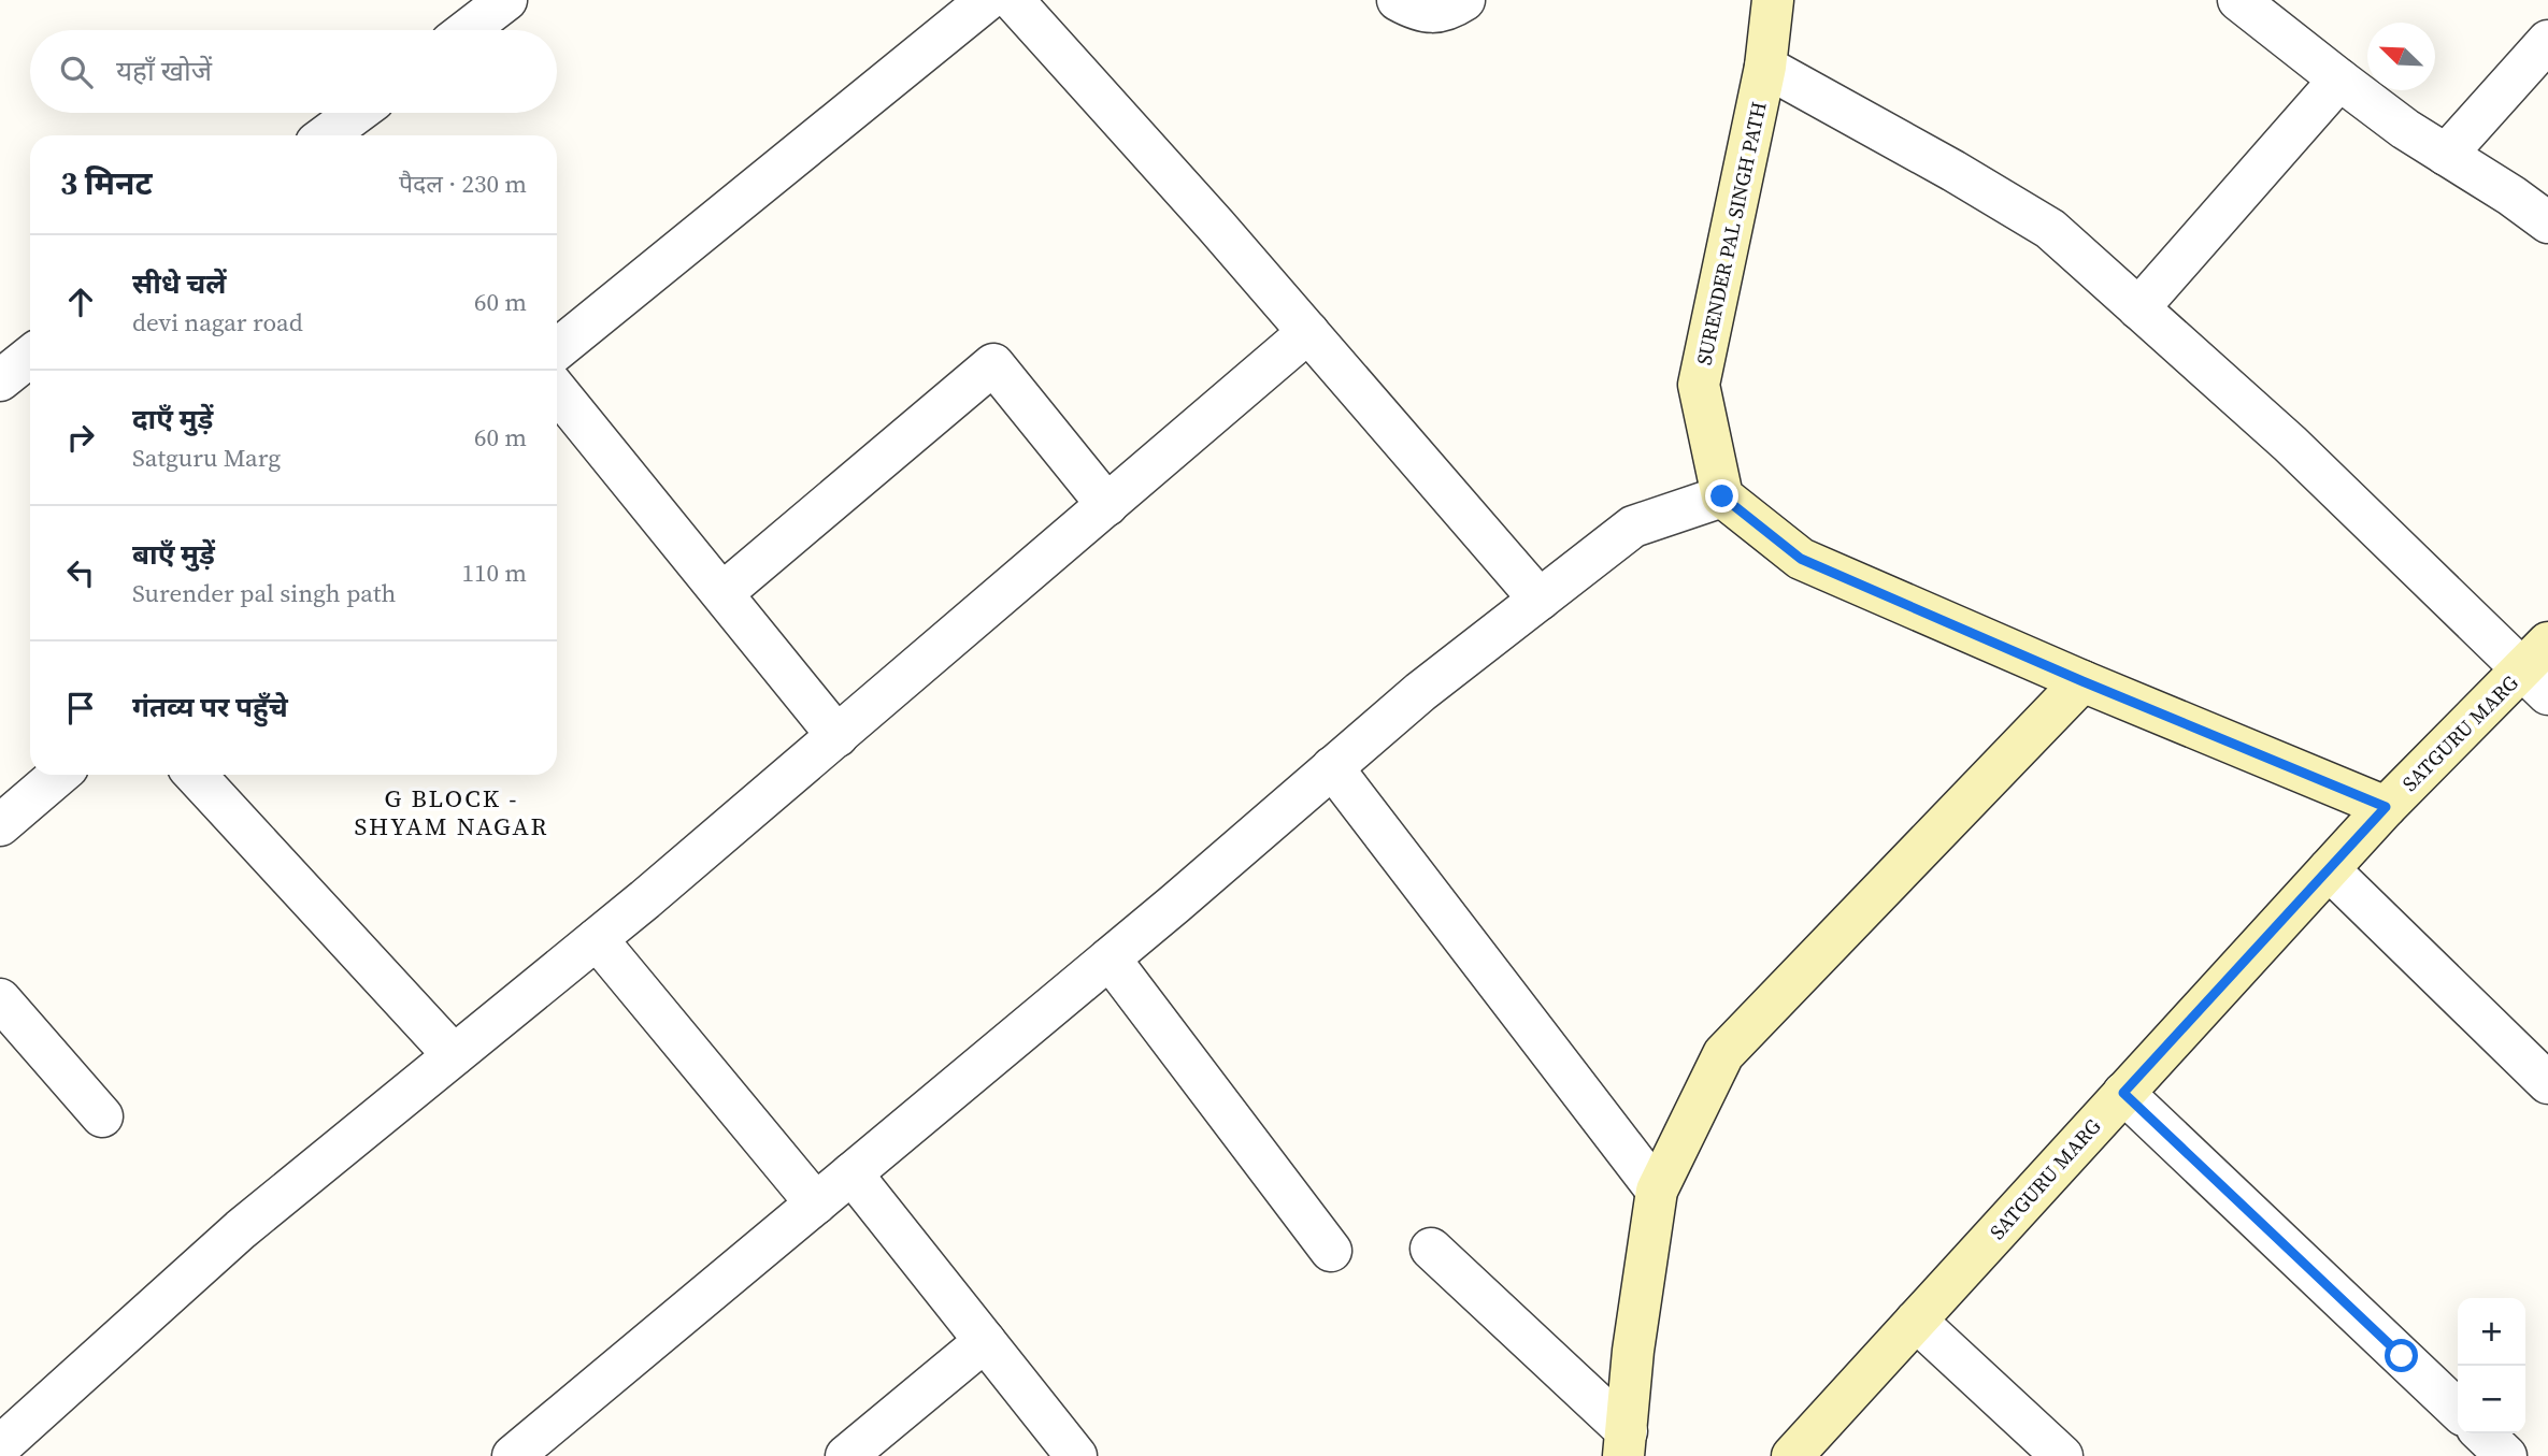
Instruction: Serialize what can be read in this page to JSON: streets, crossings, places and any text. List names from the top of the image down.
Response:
{
  "streets": {
    "street": ["SURENDER PAL SINGH PATH", "SATGURU MARG"]
  },
  "districts": ["G BLOCK - SHYAM NAGAR"],
  "north": "top left",
  "page": {
    "search": "यहाँ खोजें",
    "heading": ["3 मिनट", "पैदल · 230 m"],
    "list": [
      ["सीधे चलें", "devi nagar road", "60 m"],
      ["दाएँ मुड़ें", "Satguru Marg", "60 m"],
      ["बाएँ मुड़ें", "Surender pal singh path", "110 m"],
      "गंतव्य पर पहुँचे"
    ],
    "map_buttons": ["+", "−"]
  }
}
